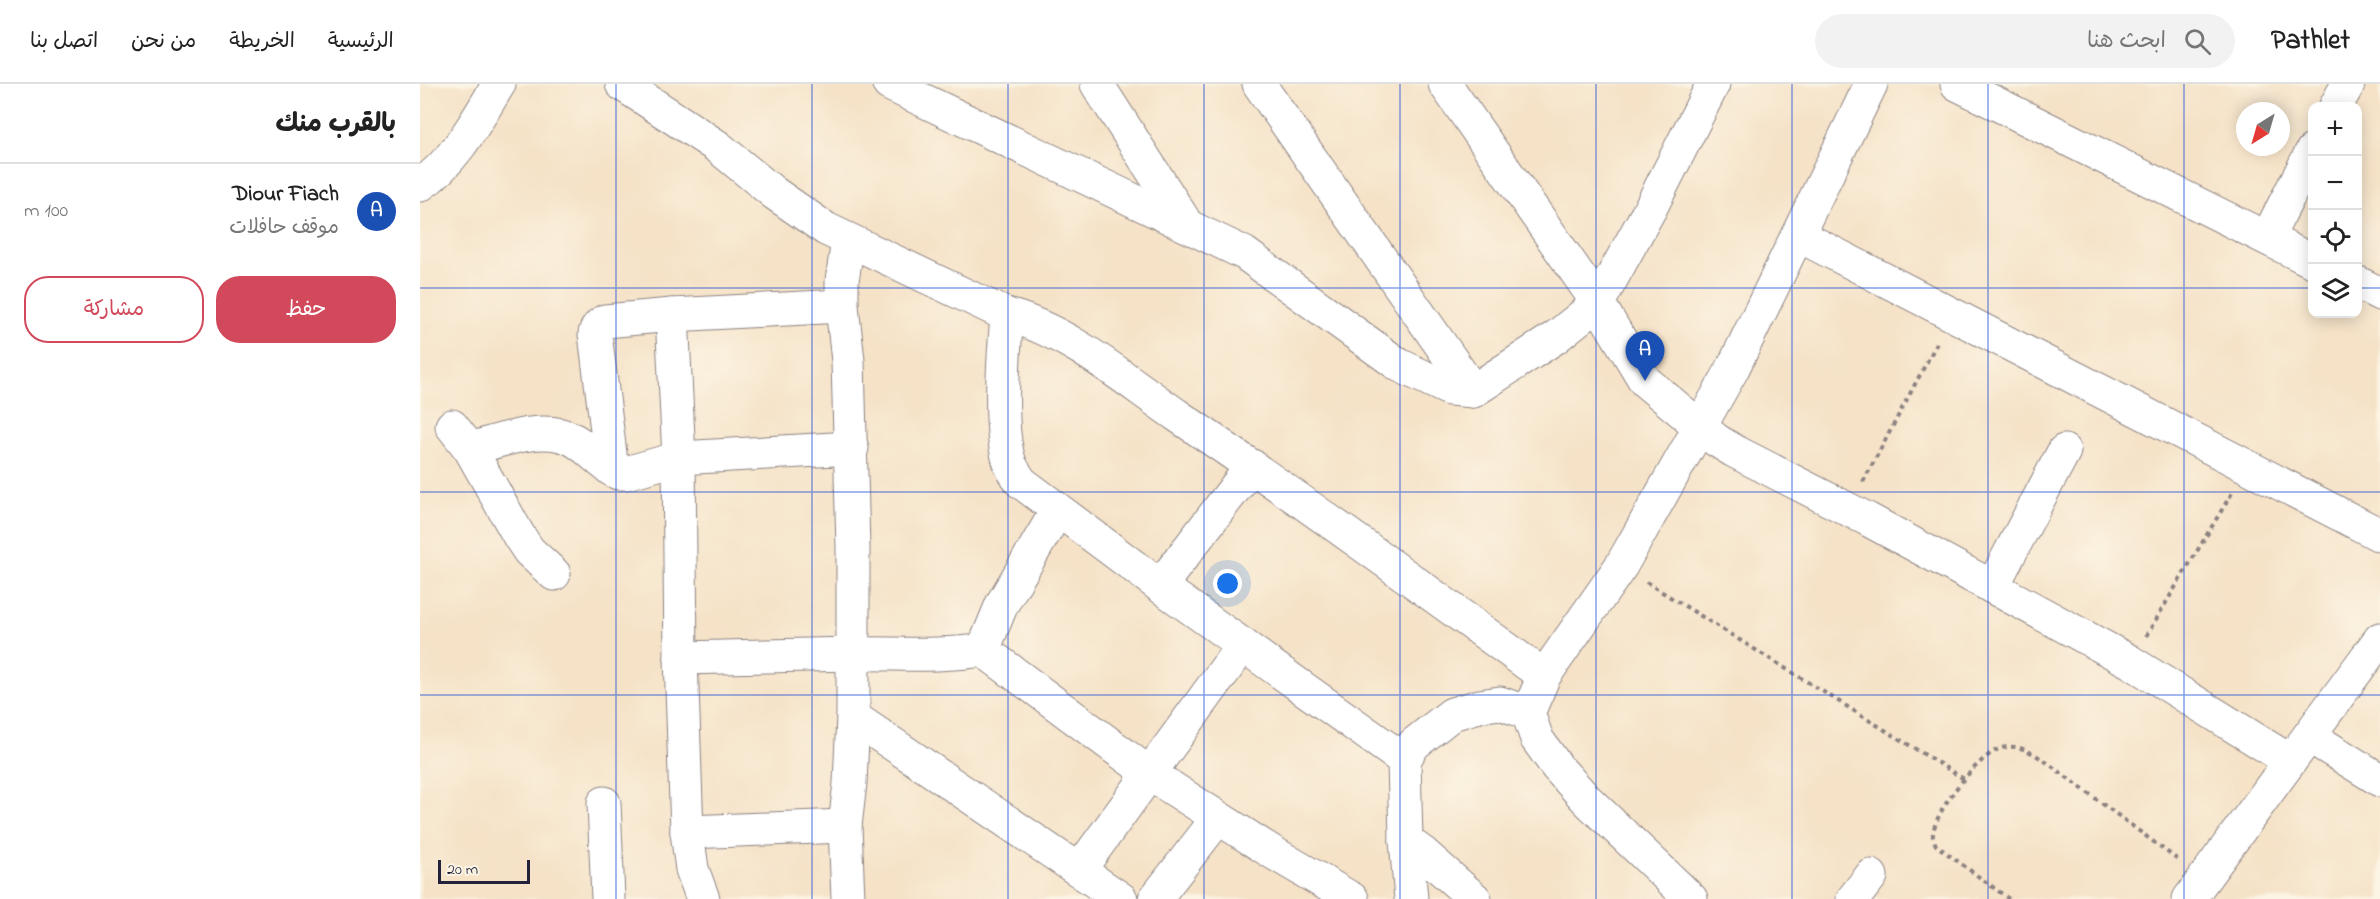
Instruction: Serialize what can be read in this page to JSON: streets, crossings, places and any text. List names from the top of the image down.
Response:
{
  "scale_bar": "20 m",
  "north": "bottom left",
  "page": {
    "header": "Pathlet",
    "search": "ابحث هنا",
    "nav": [
      "الرئيسية",
      "الخريطة",
      "من نحن",
      "اتصل بنا"
    ],
    "heading": "بالقرب منك",
    "map_buttons": ["+", "−"],
    "list": [
      {
        "mark": "A",
        "name": "Diour Fiach",
        "note": "موقف حافلات",
        "value": "100 m"
      }
    ],
    "buttons": ["حفظ", "مشاركة"],
    "pins": "A",
    "scale": "20 m"
  }
}
